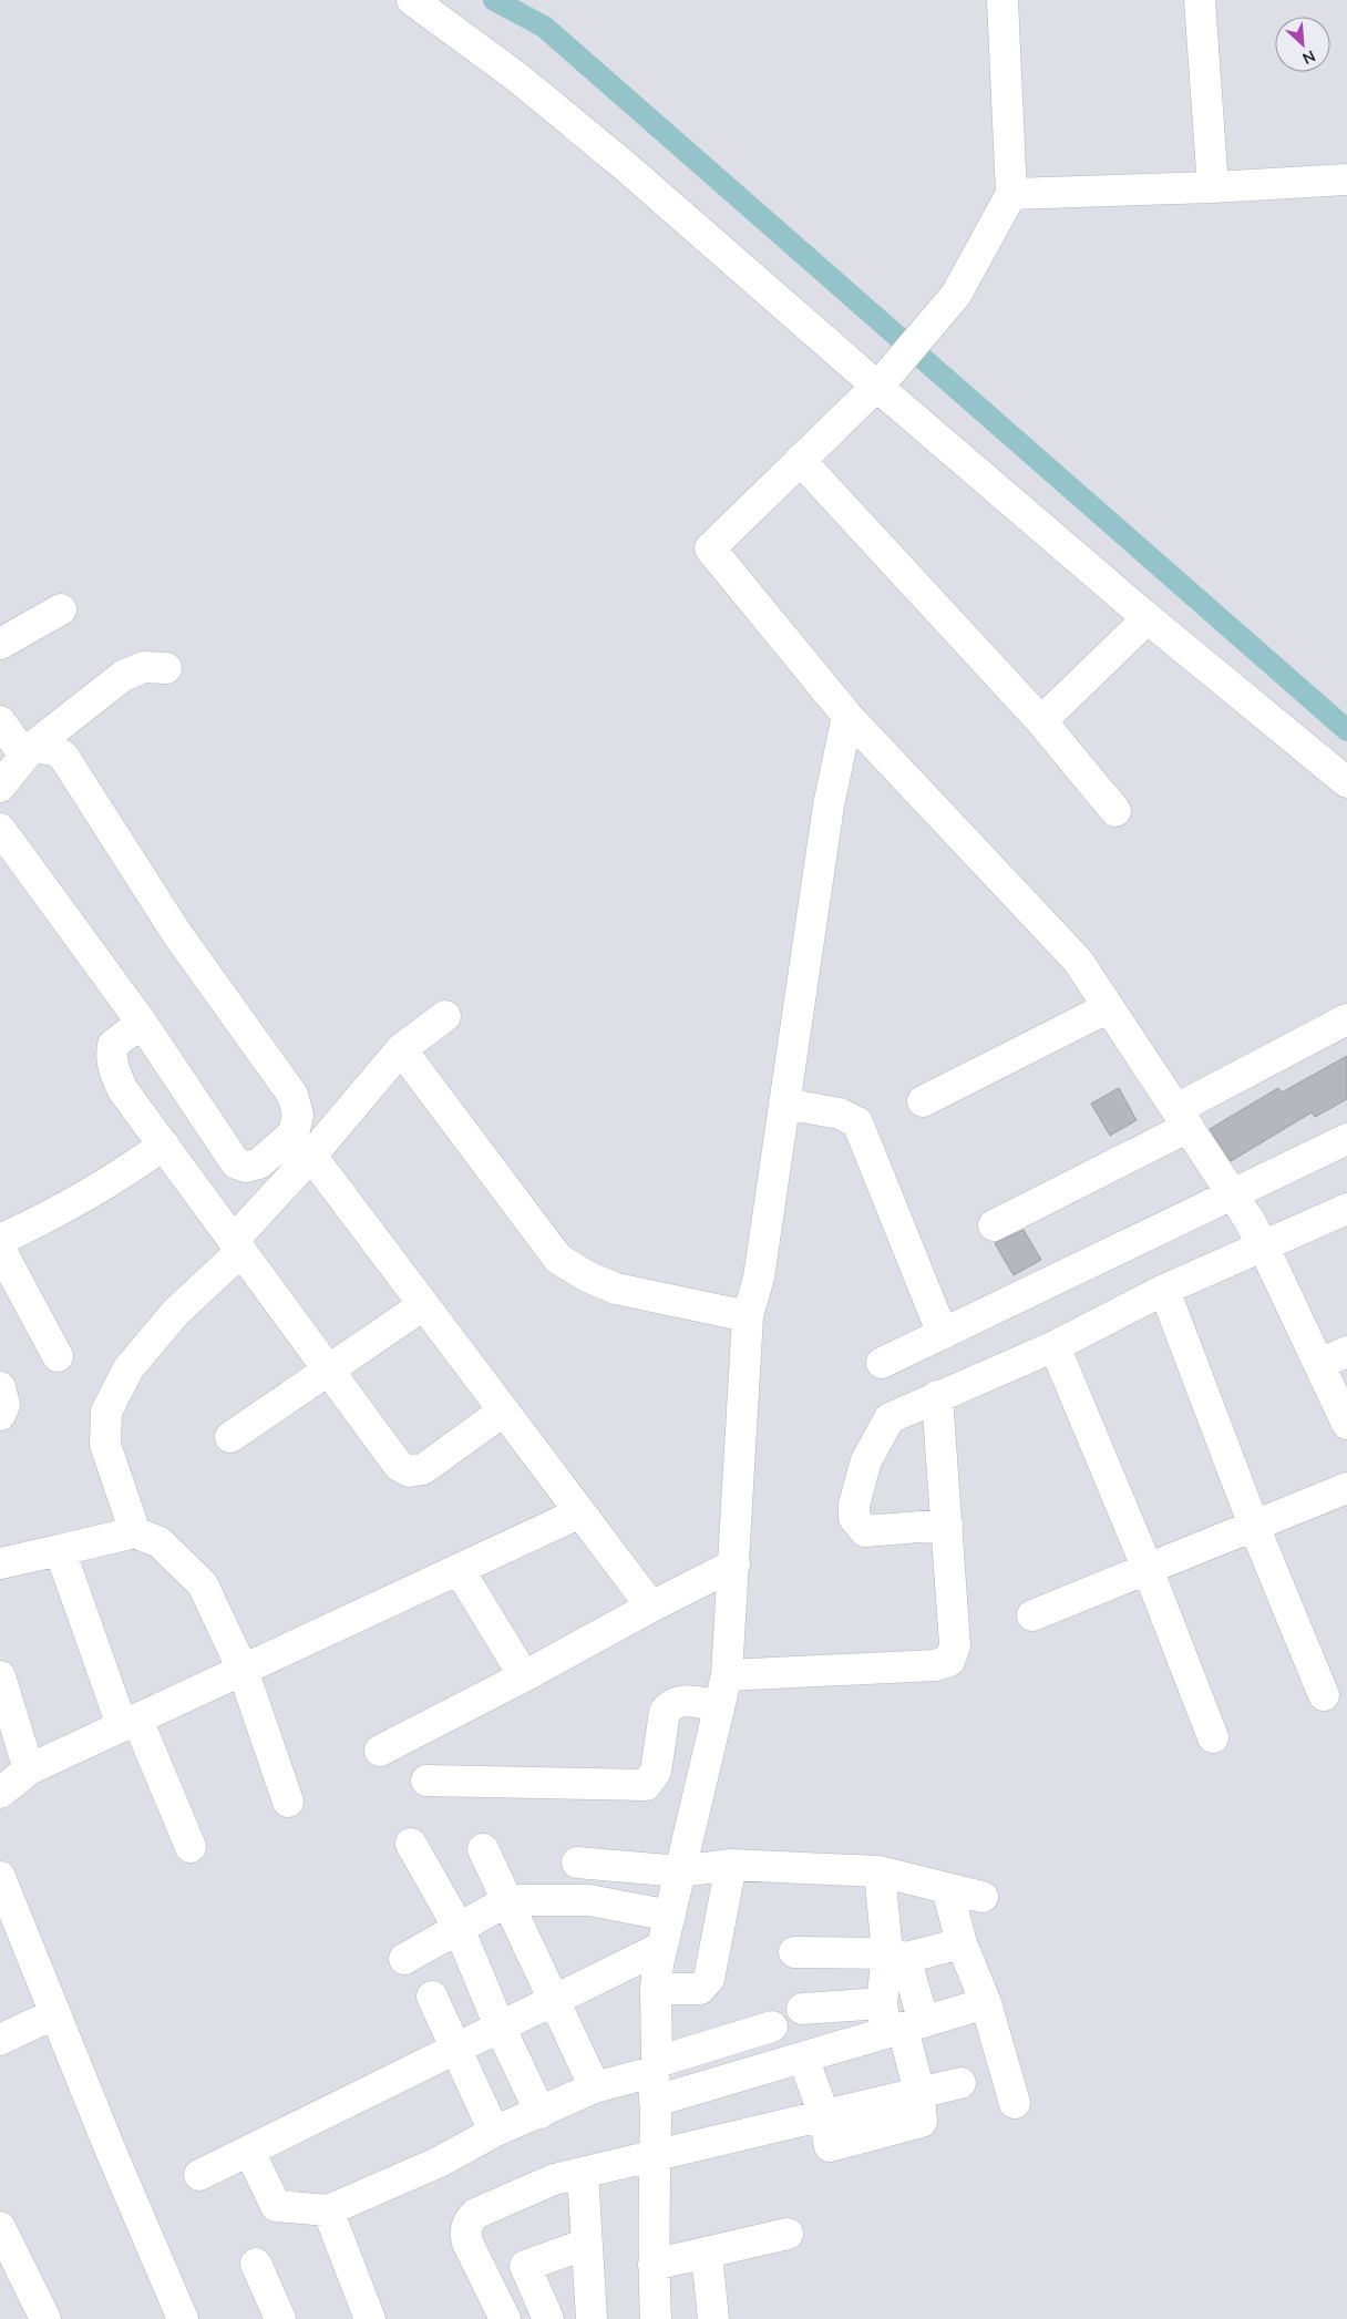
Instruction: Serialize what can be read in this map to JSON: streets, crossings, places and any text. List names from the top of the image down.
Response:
{
  "north": "bottom right"
}
